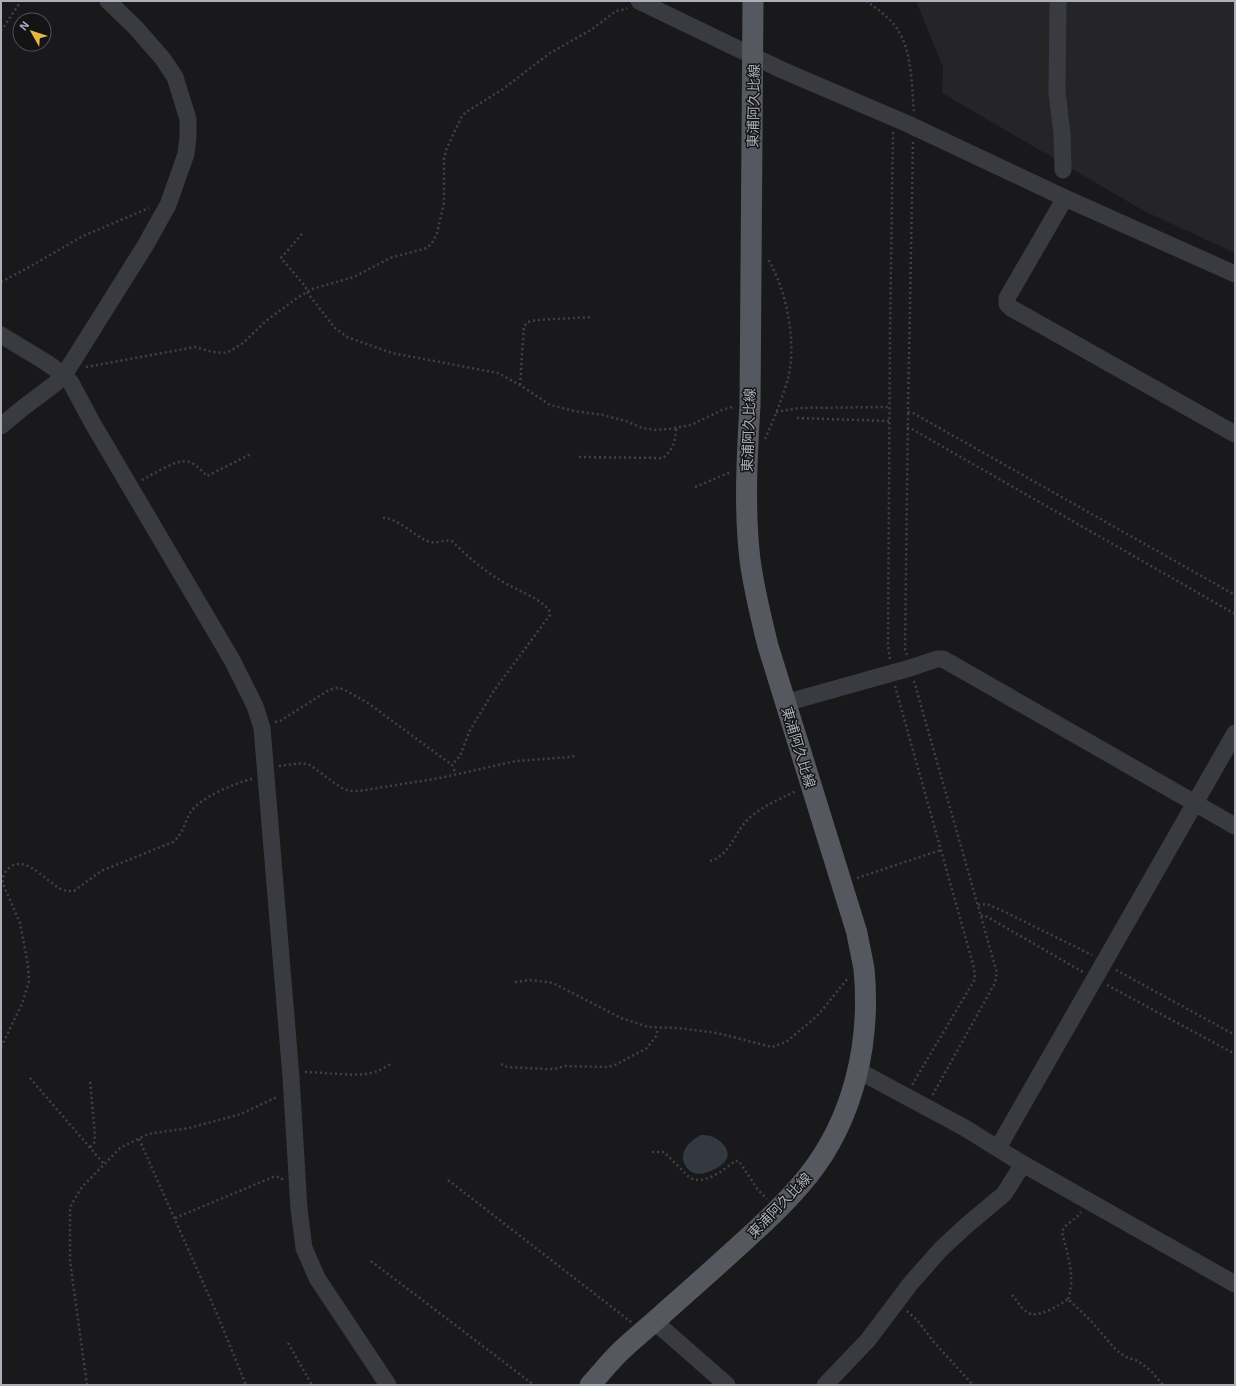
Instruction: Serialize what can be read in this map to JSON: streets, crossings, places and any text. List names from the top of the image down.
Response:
{
  "streets": {
    "main road": ["東浦阿久比線"]
  },
  "north": "top left"
}
